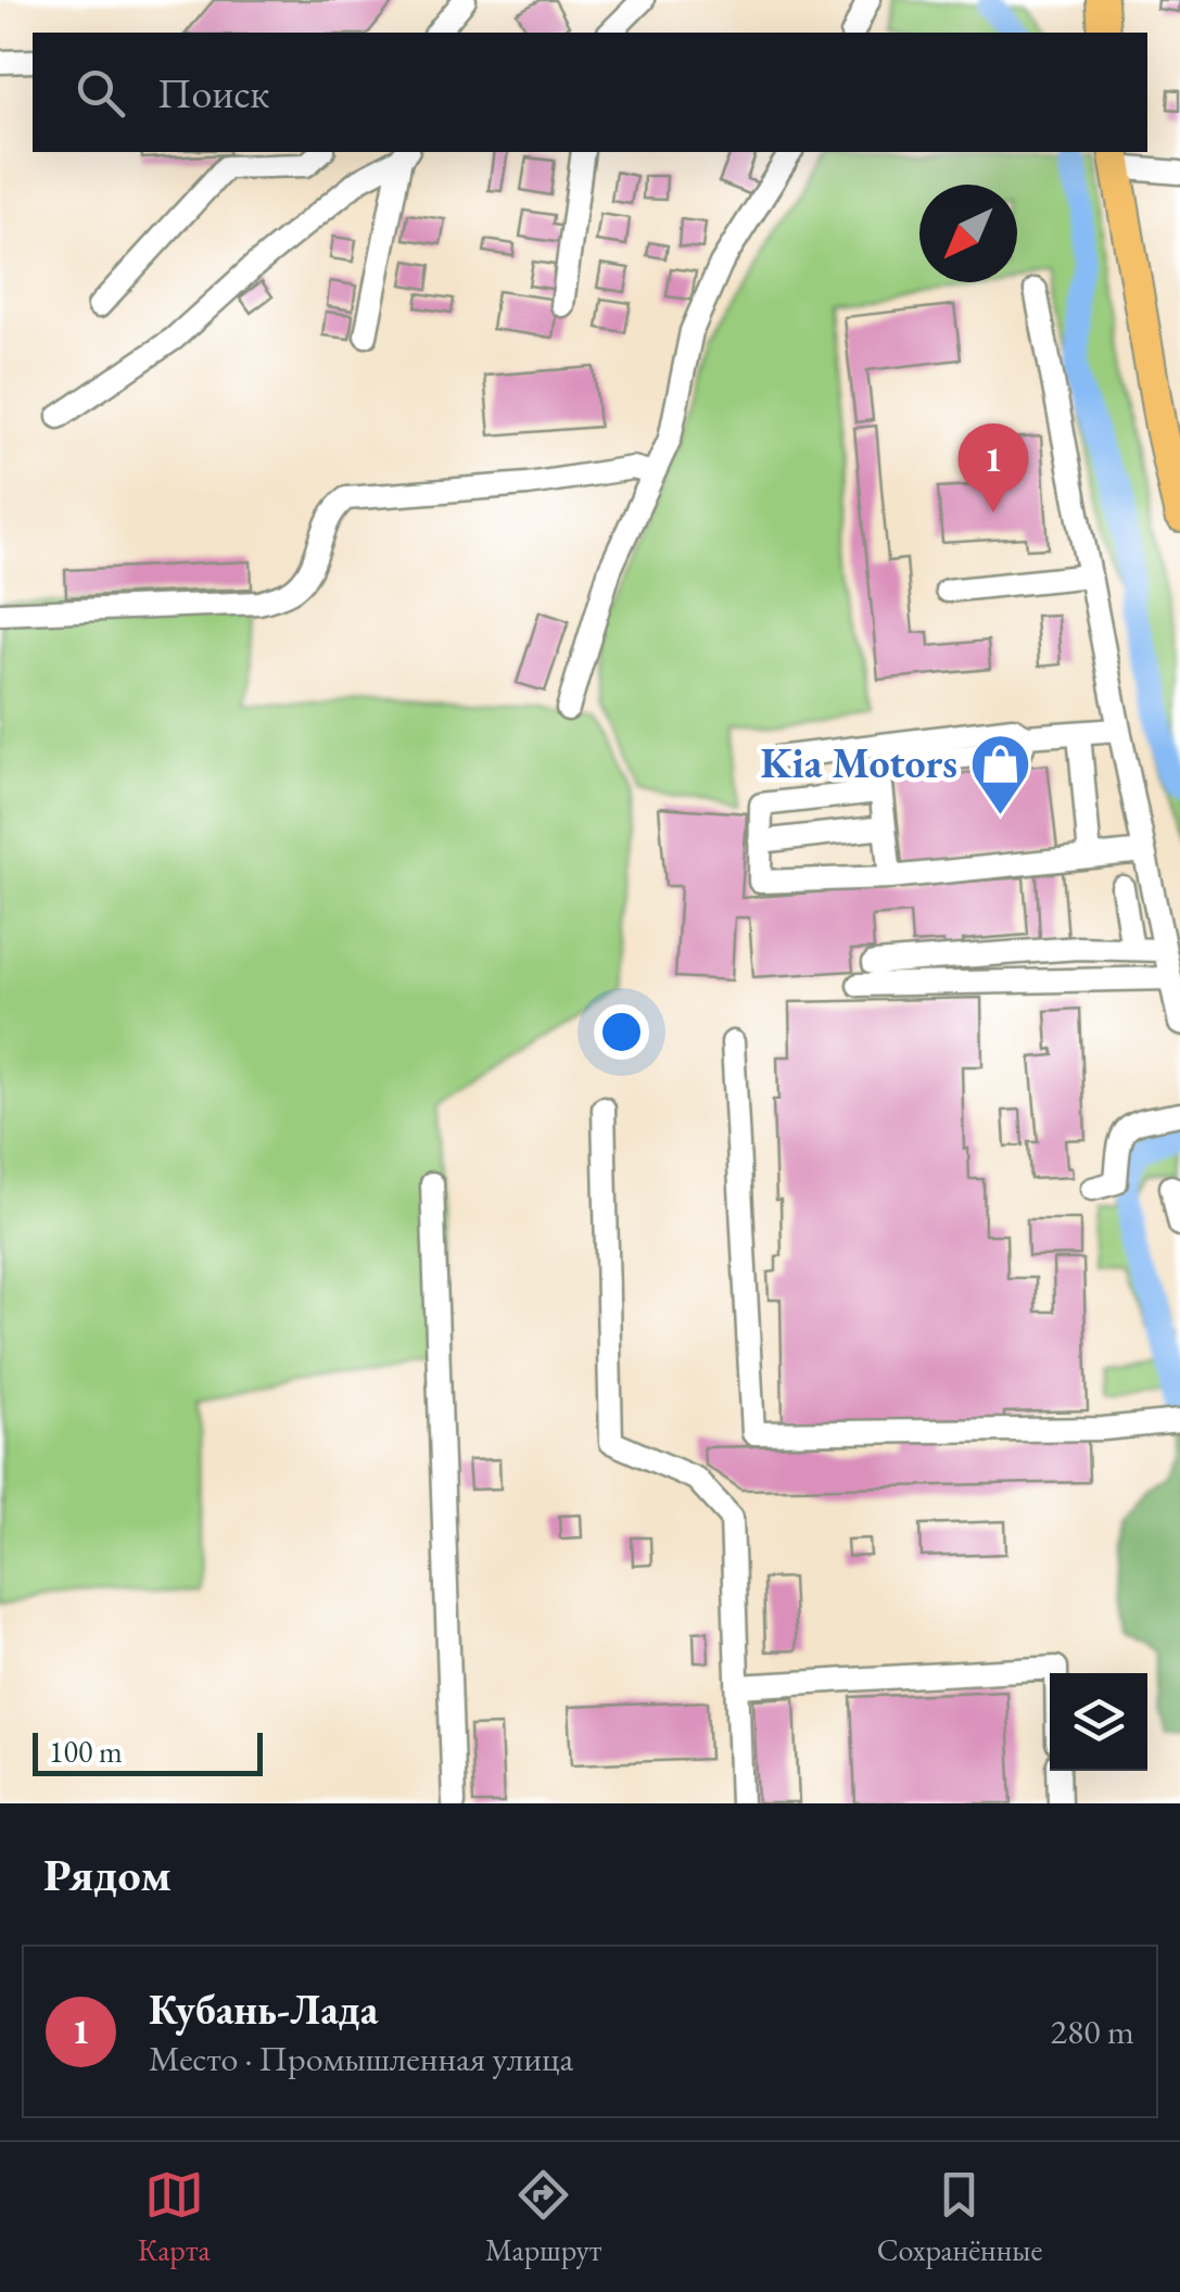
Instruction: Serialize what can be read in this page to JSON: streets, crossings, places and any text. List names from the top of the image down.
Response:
{
  "places": {
    "shop": ["Kia Motors"]
  },
  "scale_bar": "100 m",
  "north": "bottom left",
  "page": {
    "search": "Поиск",
    "pins": "1",
    "scale": "100 m",
    "heading": "Рядом",
    "list": [
      {
        "mark": "1",
        "name": "Кубань-Лада",
        "note": "Место · Промышленная улица",
        "value": "280 m"
      }
    ],
    "nav": ["Карта", "Маршрут", "Сохранённые"]
  }
}
